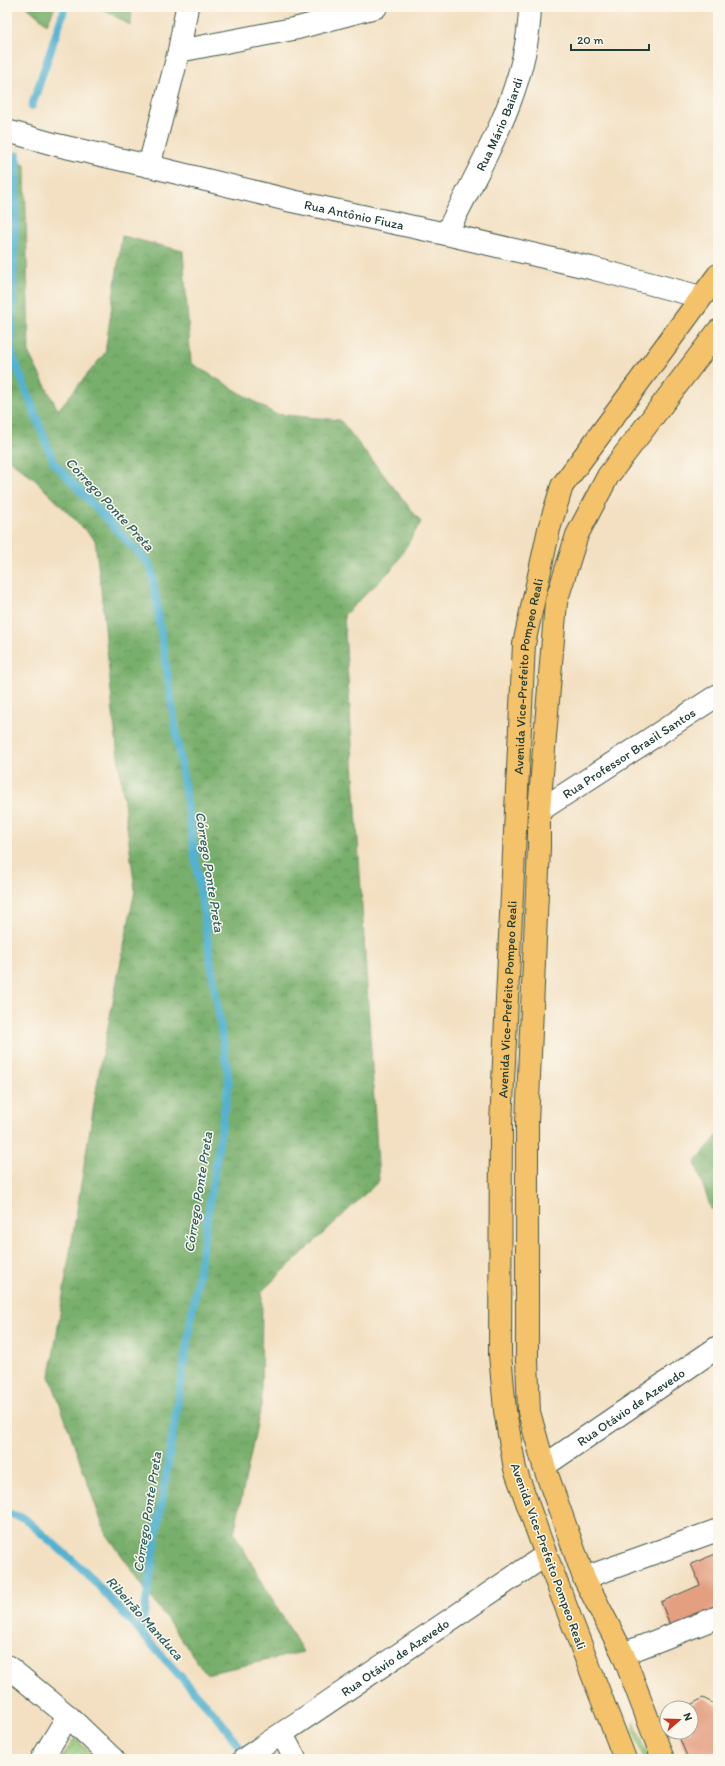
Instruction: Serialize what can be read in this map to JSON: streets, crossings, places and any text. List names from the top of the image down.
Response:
{
  "streets": {
    "main road": ["Avenida Vice-Prefeito Pompeo Reali"],
    "street": [
      "Rua Mário Baiardi",
      "Rua Antônio Fiuza",
      "Rua Professor Brasil Santos",
      "Rua Otávio de Azevedo"
    ]
  },
  "crossings": [
    ["Rua Mário Baiardi", "Rua Antônio Fiuza"],
    ["Rua Antônio Fiuza", "Avenida Vice-Prefeito Pompeo Reali"],
    ["Avenida Vice-Prefeito Pompeo Reali", "Rua Professor Brasil Santos"],
    ["Avenida Vice-Prefeito Pompeo Reali", "Rua Otávio de Azevedo"]
  ],
  "water": ["Córrego Ponte Preta", "Ribeirão Manduca"],
  "scale_bar": "20 m",
  "north": "right"
}
